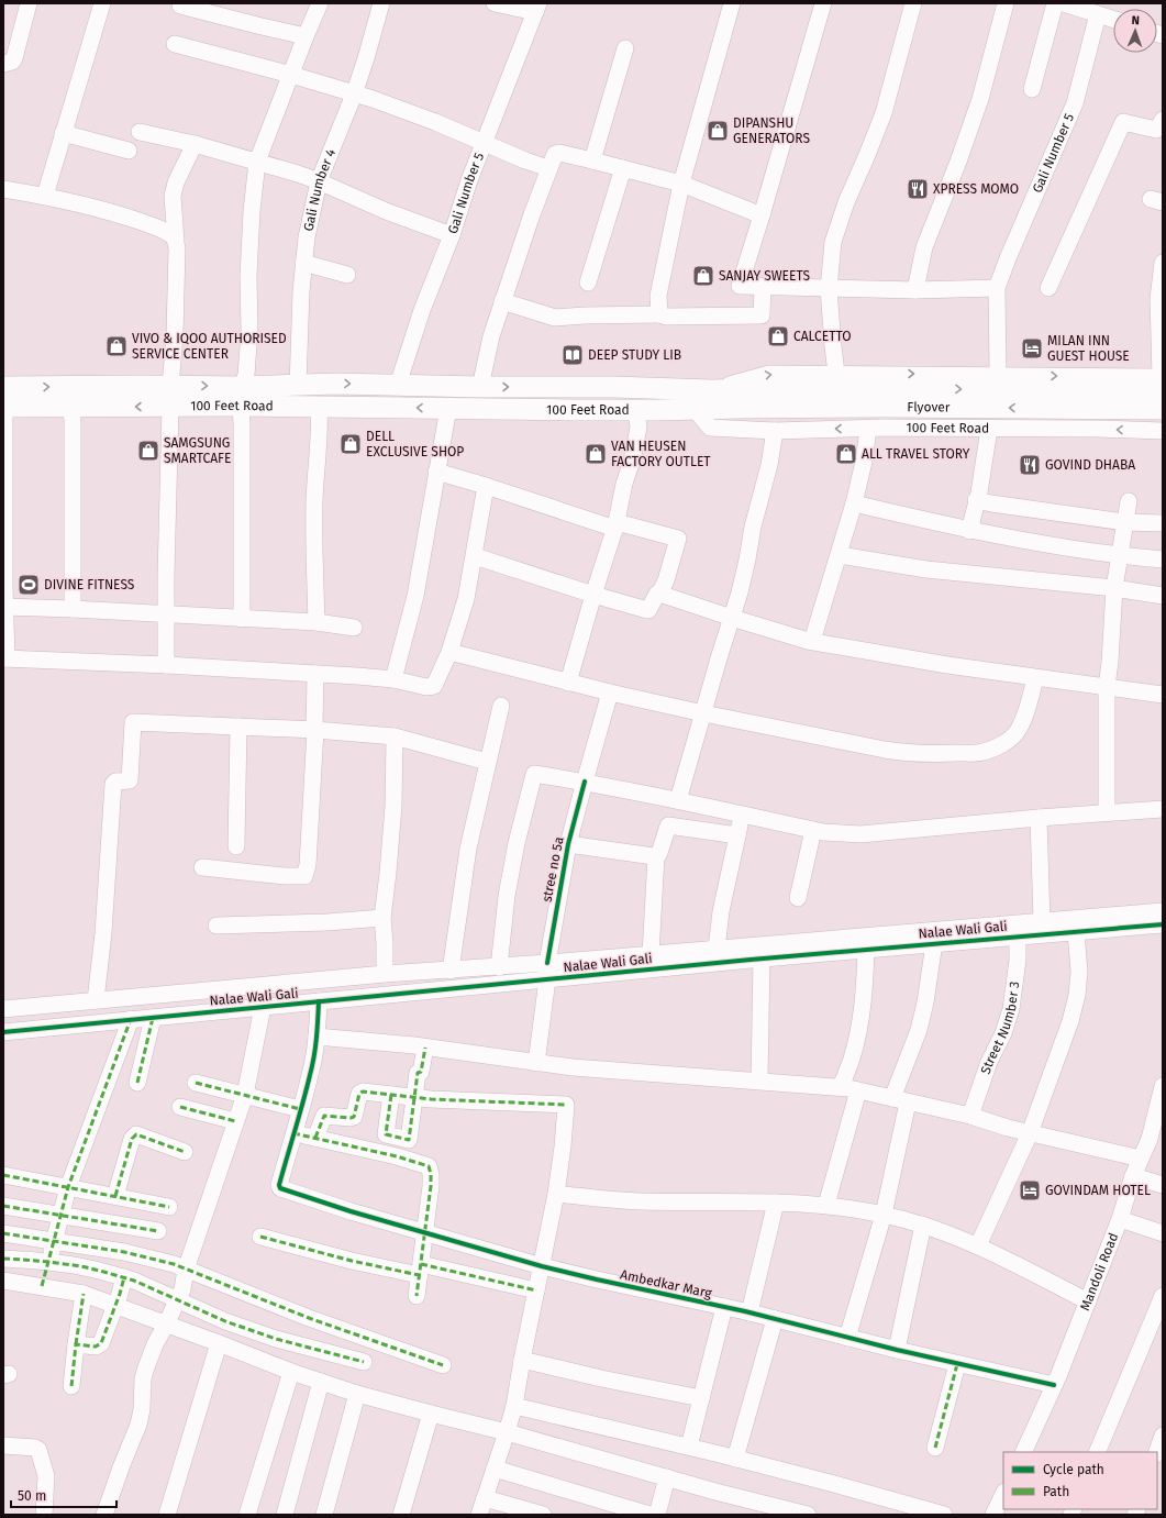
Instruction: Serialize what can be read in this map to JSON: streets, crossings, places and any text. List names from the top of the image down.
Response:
{
  "streets": {
    "main road": ["100 Feet Road", "Flyover"],
    "street": [
      "Gali Number 5",
      "Gali Number 4",
      "stree no 5a",
      "Nalae Wali Gali",
      "Street Number 3",
      "Mandoli Road",
      "Ambedkar Marg"
    ]
  },
  "crossings": [
    ["Gali Number 5", "100 Feet Road"],
    ["Gali Number 4", "100 Feet Road"],
    ["100 Feet Road", "Flyover"],
    ["stree no 5a", "Nalae Wali Gali"],
    ["Nalae Wali Gali", "Street Number 3"],
    ["Mandoli Road", "Ambedkar Marg"]
  ],
  "places": {
    "shop": [
      "DIPANSHU GENERATORS",
      "SANJAY SWEETS",
      "CALCETTO",
      "VIVO & IQOO AUTHORISED SERVICE CENTER",
      "DELL EXCLUSIVE SHOP",
      "SAMGSUNG SMARTCAFE",
      "VAN HEUSEN FACTORY OUTLET",
      "ALL TRAVEL STORY"
    ],
    "restaurant": ["XPRESS MOMO", "GOVIND DHABA"],
    "hotel": ["MILAN INN GUEST HOUSE", "GOVINDAM HOTEL"],
    "library": ["DEEP STUDY LIB"],
    "sports": ["DIVINE FITNESS"]
  },
  "legend": ["Cycle path", "Path"],
  "scale_bar": "50 m",
  "north": "top"
}
